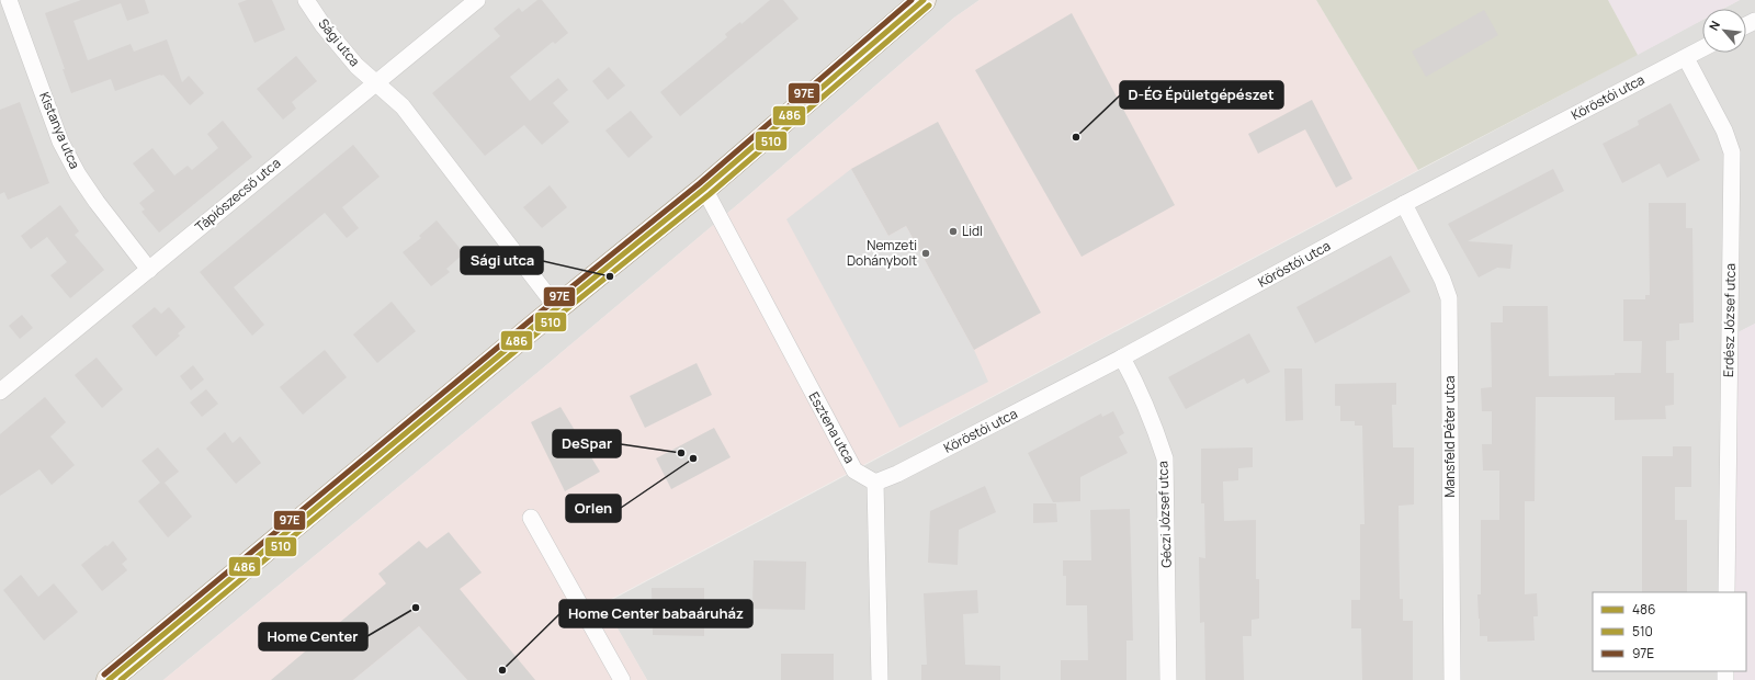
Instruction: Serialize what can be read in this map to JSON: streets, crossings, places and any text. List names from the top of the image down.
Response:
{
  "streets": {
    "street": [
      "Sági utca",
      "Köröstói utca",
      "Kistanya utca",
      "Tápiószecső utca",
      "Erdész József utca",
      "Esztena utca",
      "Mansfeld Péter utca",
      "Géczi József utca"
    ]
  },
  "crossings": [
    ["Sági utca", "Tápiószecső utca"],
    ["Köröstói utca", "Erdész József utca"],
    ["Köröstói utca", "Esztena utca"],
    ["Köröstói utca", "Mansfeld Péter utca"],
    ["Köröstói utca", "Géczi József utca"],
    ["Kistanya utca", "Tápiószecső utca"]
  ],
  "places": [
    "D-ÉG Épületgépészet",
    "Lidl",
    "Nemzeti Dohánybolt",
    "Sági utca",
    "DeSpar",
    "Orlen",
    "Home Center",
    "Home Center babaáruház"
  ],
  "lines": ["transit line 486", "transit line 97E", "transit line 510"],
  "legend": ["486", "510", "97E"],
  "north": "top left"
}
